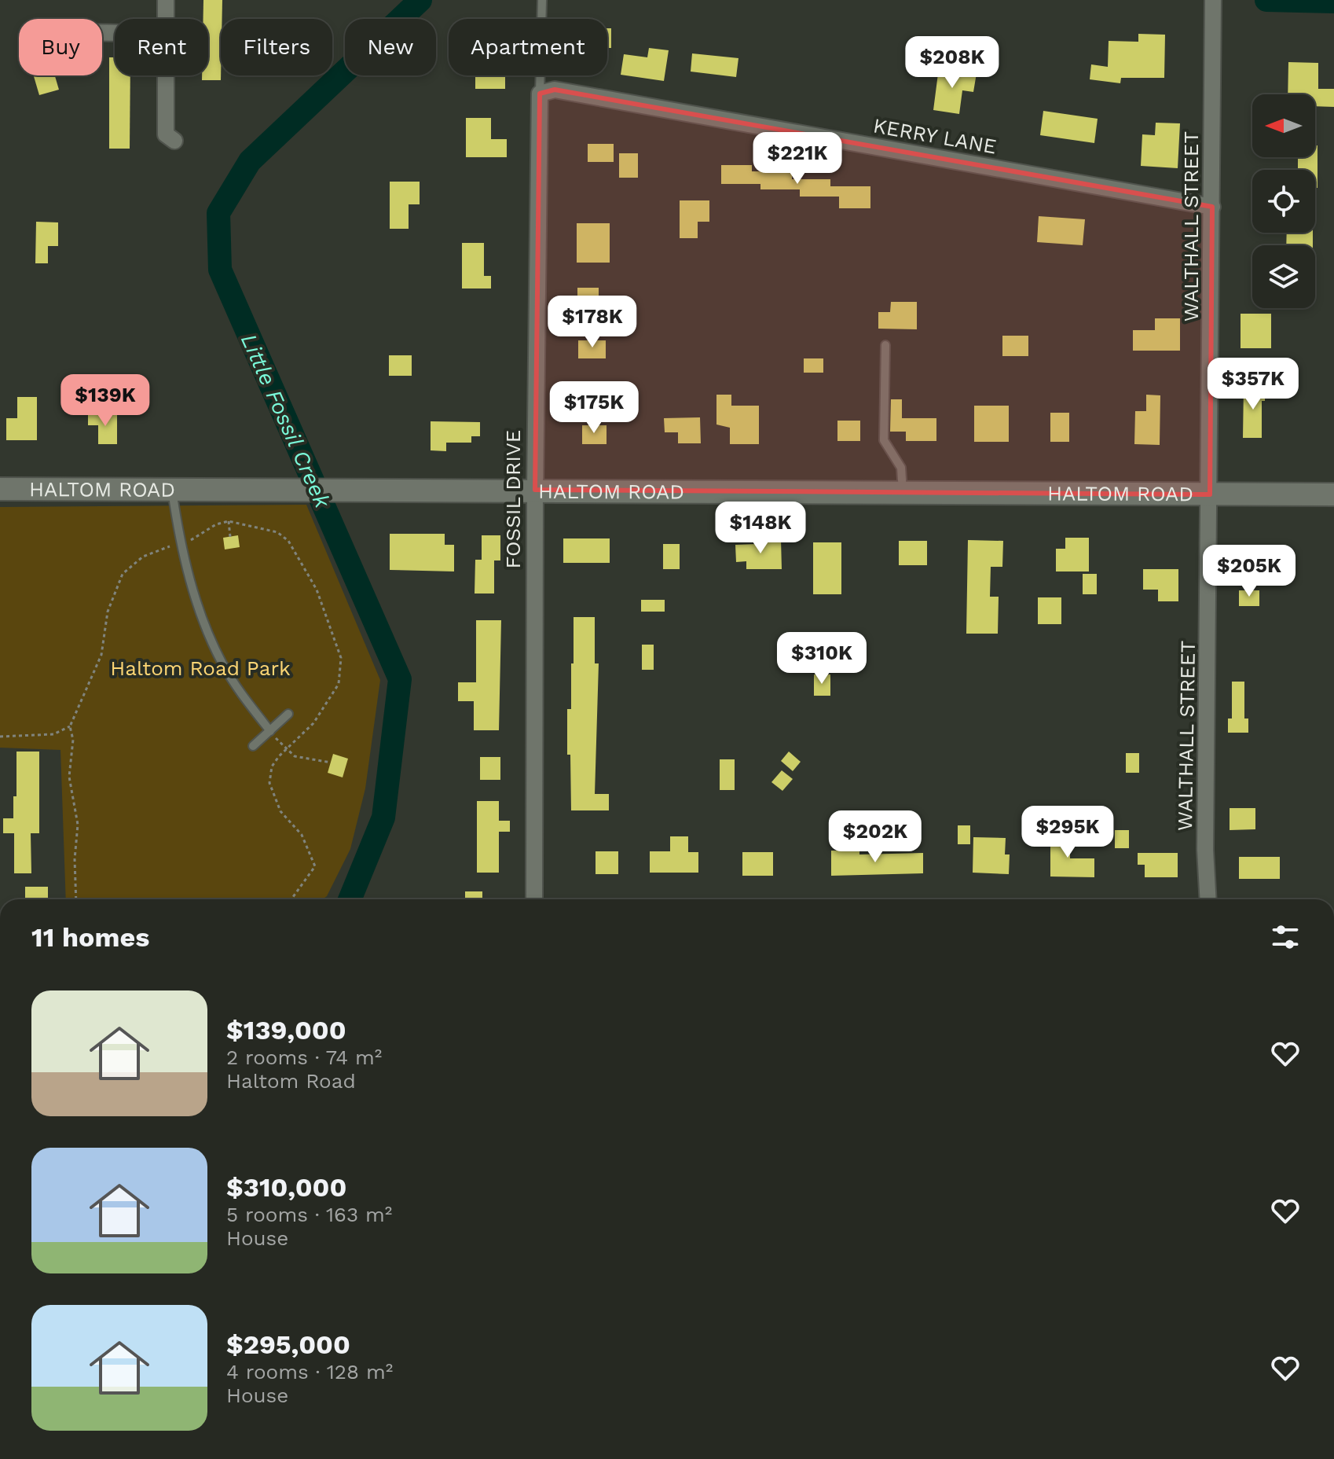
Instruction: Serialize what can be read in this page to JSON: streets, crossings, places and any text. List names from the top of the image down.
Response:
{
  "streets": {
    "main road": ["HALTOM ROAD"],
    "street": ["KERRY LANE", "WALTHALL STREET", "FOSSIL DRIVE"]
  },
  "crossings": [
    ["KERRY LANE", "WALTHALL STREET"],
    ["KERRY LANE", "FOSSIL DRIVE"],
    ["WALTHALL STREET", "HALTOM ROAD"],
    ["HALTOM ROAD", "FOSSIL DRIVE"]
  ],
  "water": ["Little Fossil Creek"],
  "parks": ["Haltom Road Park"],
  "north": "left",
  "page": {
    "chip": [
      "Buy",
      "Rent",
      "Filters",
      "New",
      "Apartment"
    ],
    "price": [
      "$208K",
      "$221K",
      "$178K",
      "$357K",
      "$139K",
      "$175K",
      "$148K",
      "$205K",
      "$310K",
      "$295K",
      "$202K"
    ],
    "heading": "11 homes",
    "list": [
      {
        "name": "$139,000",
        "note": "2 rooms · 74 m² · Haltom Road"
      },
      {
        "name": "$310,000",
        "note": "5 rooms · 163 m² · House"
      },
      {
        "name": "$295,000",
        "note": "4 rooms · 128 m² · House"
      }
    ]
  }
}
